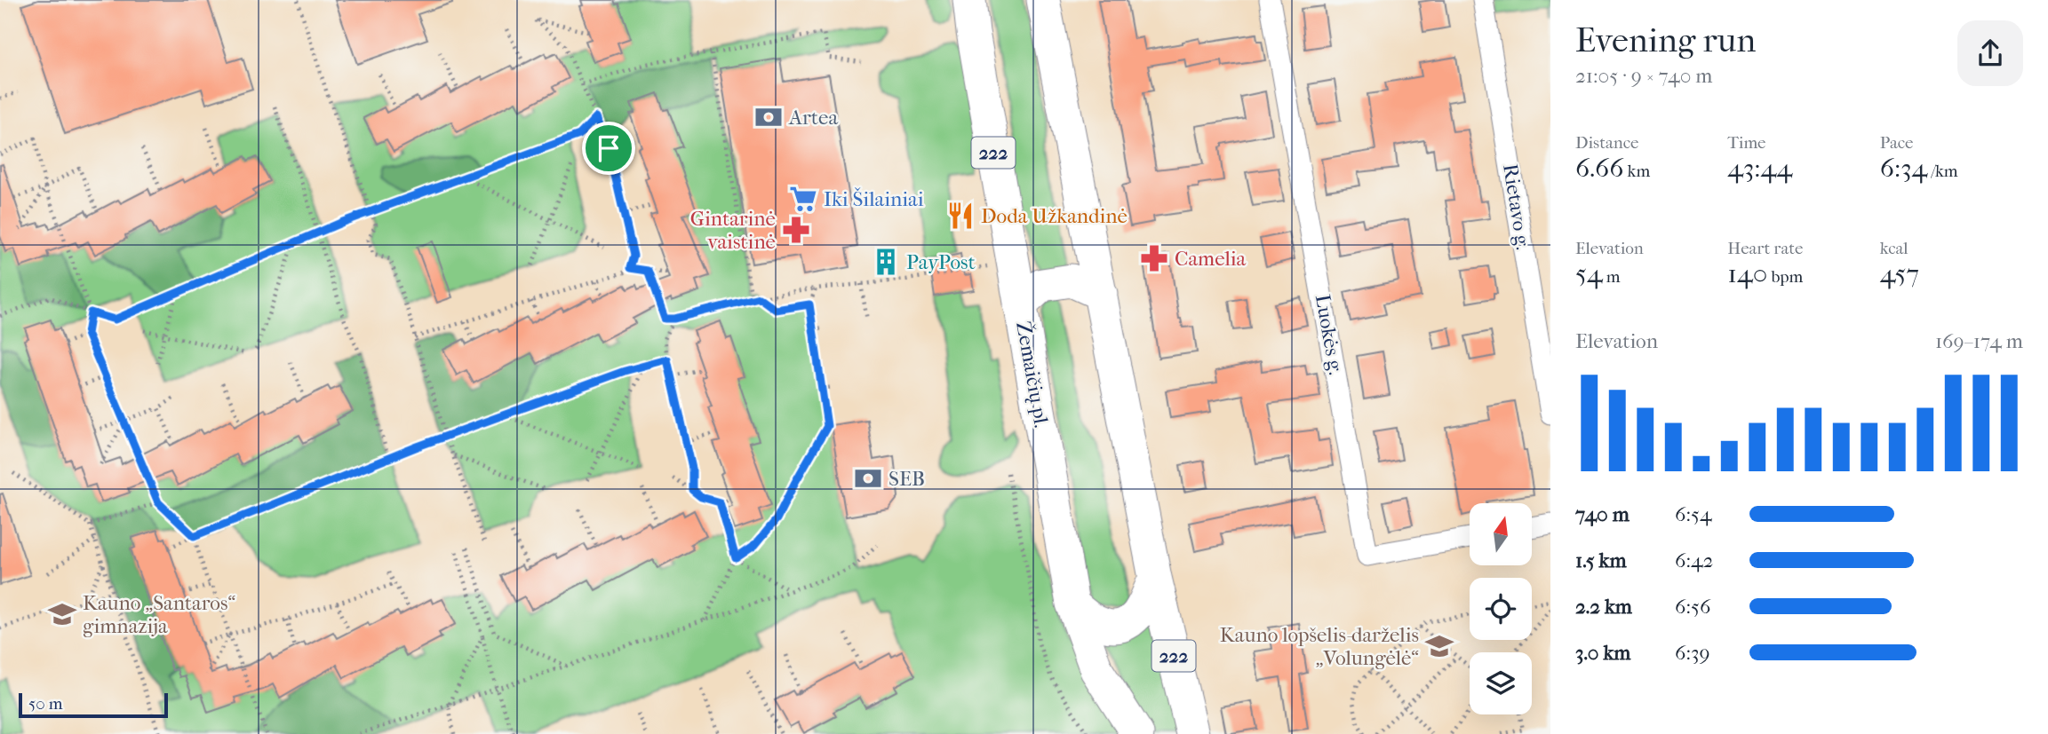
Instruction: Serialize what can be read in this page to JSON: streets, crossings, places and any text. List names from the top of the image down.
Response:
{
  "streets": {
    "main road": ["222", "Žemaičių pl."],
    "street": ["Rietavo g.", "Luokės g."]
  },
  "places": {
    "bank": ["Artea", "SEB"],
    "supermarket": ["Iki Šilainiai"],
    "restaurant": ["Doda Užkandinė"],
    "pharmacy": ["Gintarinė vaistinė", "Camelia"],
    "building": ["PayPost"],
    "school or university": ["Kauno „Santaros“ gimnazija", "Kauno lopšelis-darželis „Volungėlė“"]
  },
  "scale_bar": "50 m",
  "north": "top",
  "page": {
    "heading": ["Evening run", "21:05 · 9 × 740 m"],
    "stats": [
      ["Distance", "6.66 km"],
      ["Time", "43:44"],
      ["Pace", "6:34 /km"],
      ["Elevation", "54 m"],
      ["Heart rate", "140 bpm"],
      ["kcal", "457"]
    ],
    "chart": ["Elevation", "169–174 m"],
    "list": [
      {
        "name": "740 m",
        "note": "6:54"
      },
      {
        "name": "1.5 km",
        "note": "6:42"
      },
      {
        "name": "2.2 km",
        "note": "6:56"
      },
      {
        "name": "3.0 km",
        "note": "6:39"
      }
    ],
    "scale": "50 m"
  }
}
